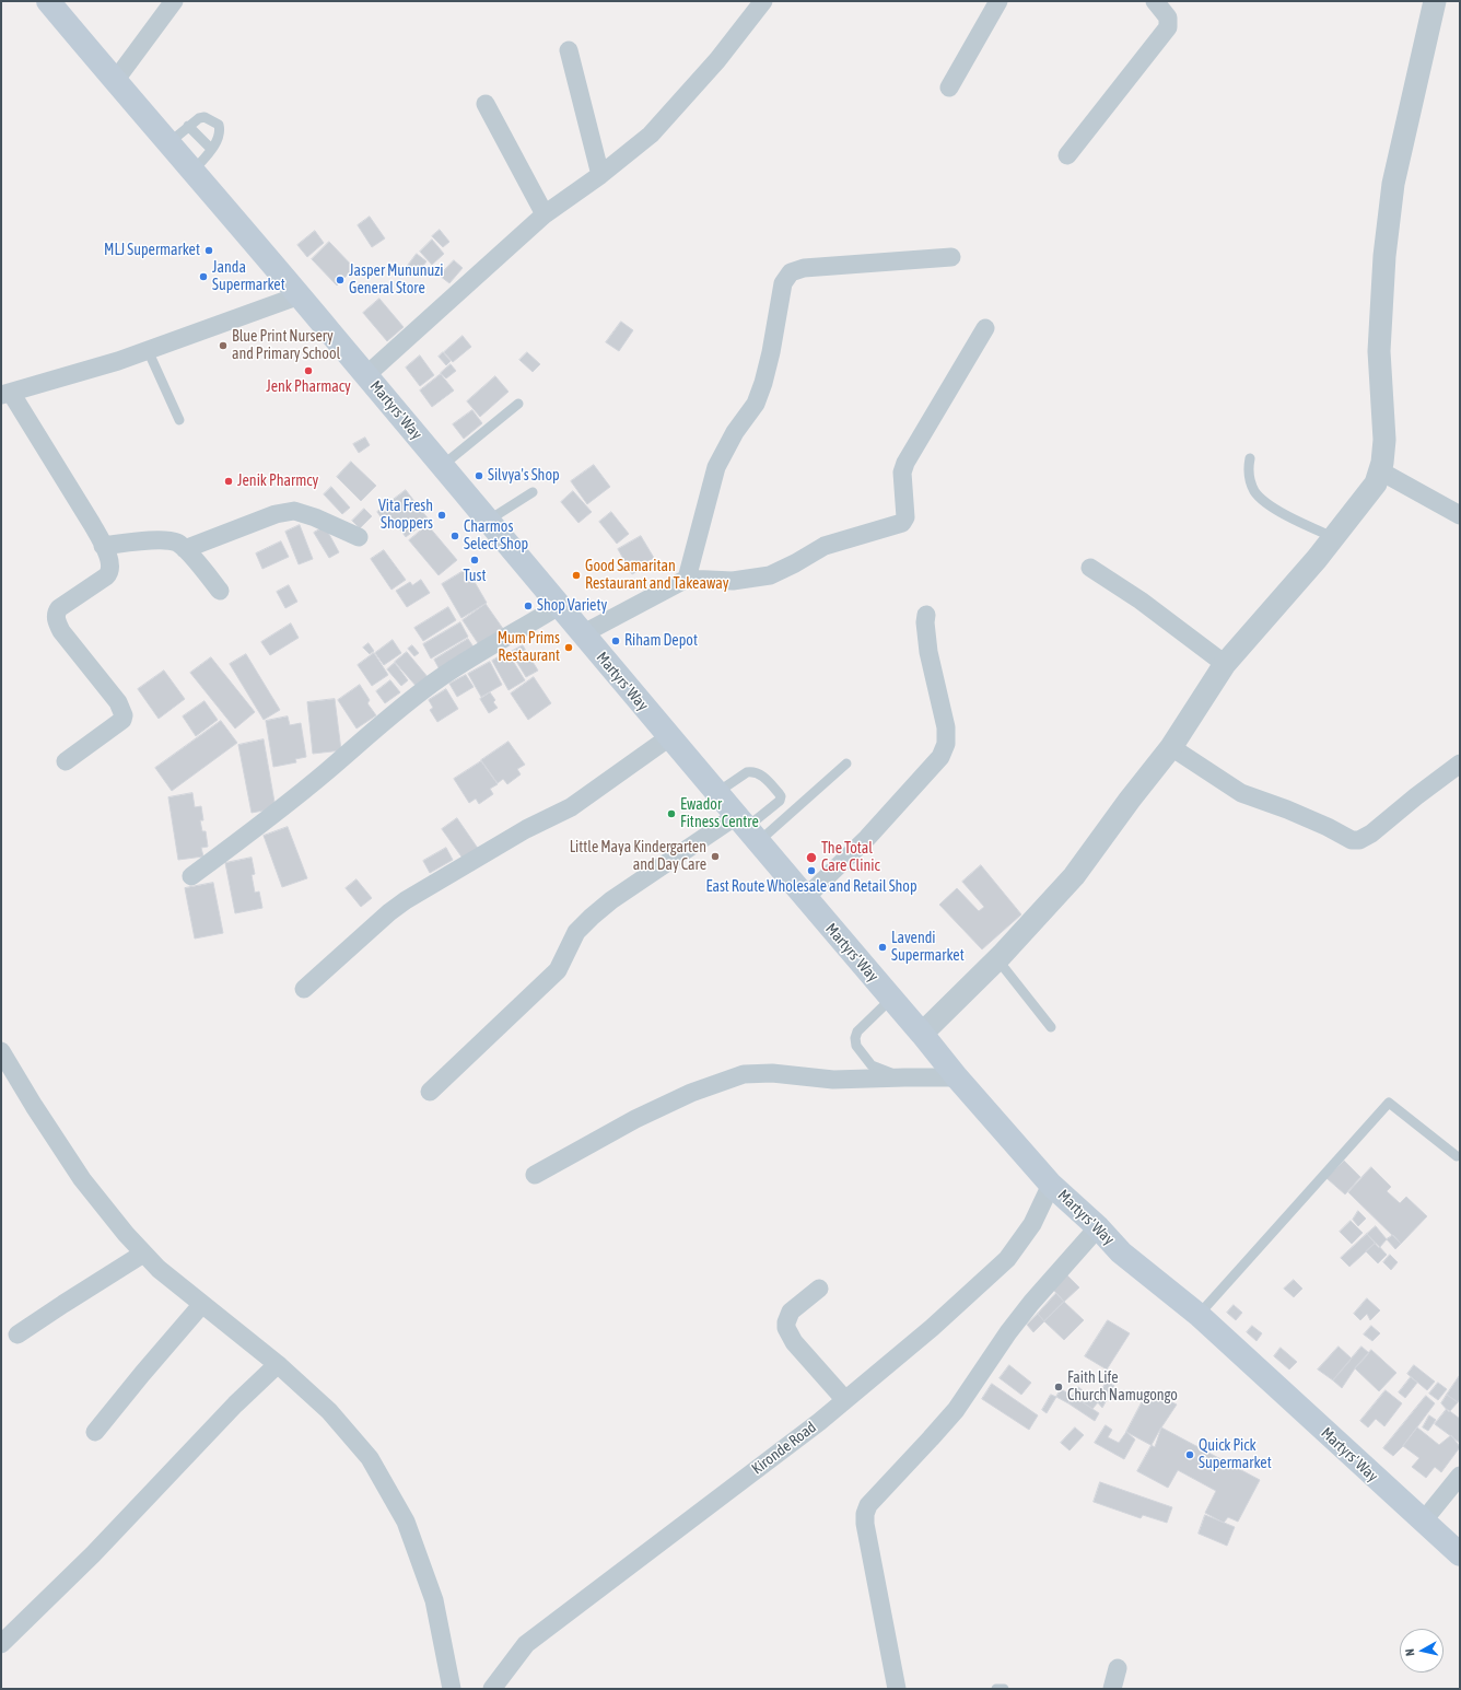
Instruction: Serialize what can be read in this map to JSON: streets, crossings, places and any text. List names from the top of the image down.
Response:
{
  "streets": {
    "main road": ["Martyrs' Way"],
    "street": ["Kironde Road"]
  },
  "crossings": [
    ["Martyrs' Way", "Kironde Road"]
  ],
  "places": [
    "MLJ Supermarket",
    "Janda Supermarket",
    "Jasper Mununuzi General Store",
    "Blue Print Nursery and Primary School",
    "Jenk Pharmacy",
    "Silvya's Shop",
    "Jenik Pharmcy",
    "Vita Fresh Shoppers",
    "Charmos Select Shop",
    "Tust",
    "Good Samaritan Restaurant and Takeaway",
    "Shop Variety",
    "Riham Depot",
    "Mum Prims Restaurant",
    "Ewador Fitness Centre",
    "Little Maya Kindergarten and Day Care",
    "The Total Care Clinic",
    "East Route Wholesale and Retail Shop",
    "Lavendi Supermarket",
    "Faith Life Church Namugongo",
    "Quick Pick Supermarket"
  ],
  "north": "left"
}
